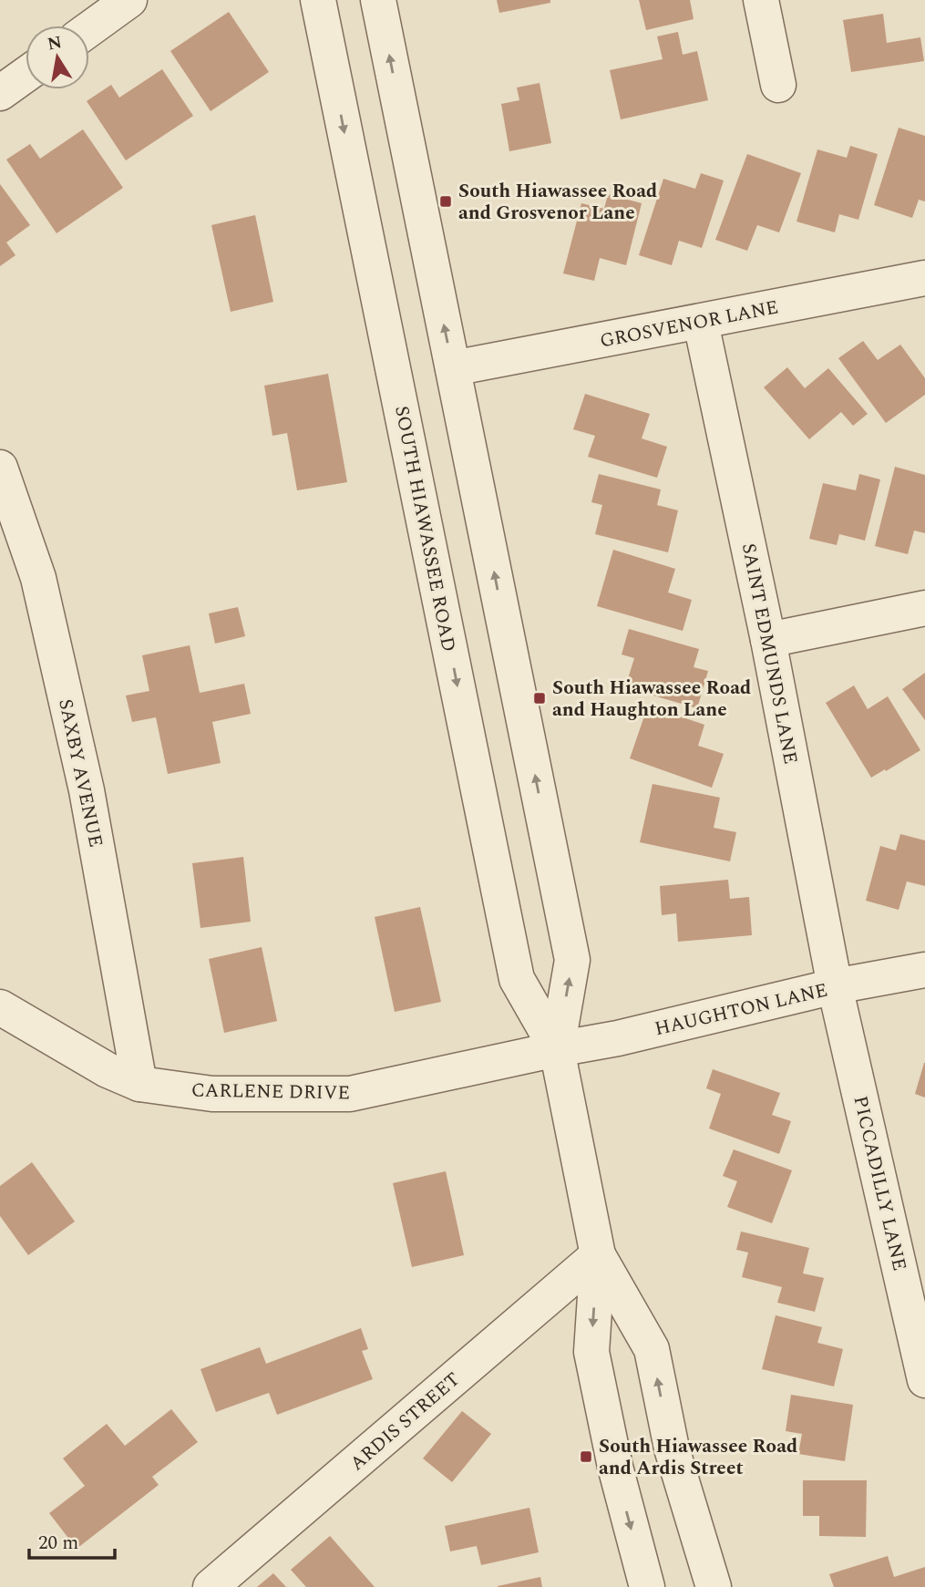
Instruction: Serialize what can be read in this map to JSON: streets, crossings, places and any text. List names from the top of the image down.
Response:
{
  "streets": {
    "street": [
      "GROSVENOR LANE",
      "SOUTH HIAWASSEE ROAD",
      "SAINT EDMUNDS LANE",
      "SAXBY AVENUE",
      "HAUGHTON LANE",
      "CARLENE DRIVE",
      "PICCADILLY LANE",
      "ARDIS STREET"
    ]
  },
  "crossings": [
    ["GROSVENOR LANE", "SOUTH HIAWASSEE ROAD"],
    ["GROSVENOR LANE", "SAINT EDMUNDS LANE"],
    ["SOUTH HIAWASSEE ROAD", "HAUGHTON LANE"],
    ["SOUTH HIAWASSEE ROAD", "CARLENE DRIVE"],
    ["SOUTH HIAWASSEE ROAD", "ARDIS STREET"],
    ["SAINT EDMUNDS LANE", "HAUGHTON LANE"],
    ["SAINT EDMUNDS LANE", "PICCADILLY LANE"],
    ["SAXBY AVENUE", "CARLENE DRIVE"],
    ["HAUGHTON LANE", "CARLENE DRIVE"],
    ["HAUGHTON LANE", "PICCADILLY LANE"]
  ],
  "places": {
    "transit": ["South Hiawassee Road and Grosvenor Lane", "South Hiawassee Road and Haughton Lane", "South Hiawassee Road and Ardis Street"]
  },
  "scale_bar": "20 m",
  "north": "top"
}
